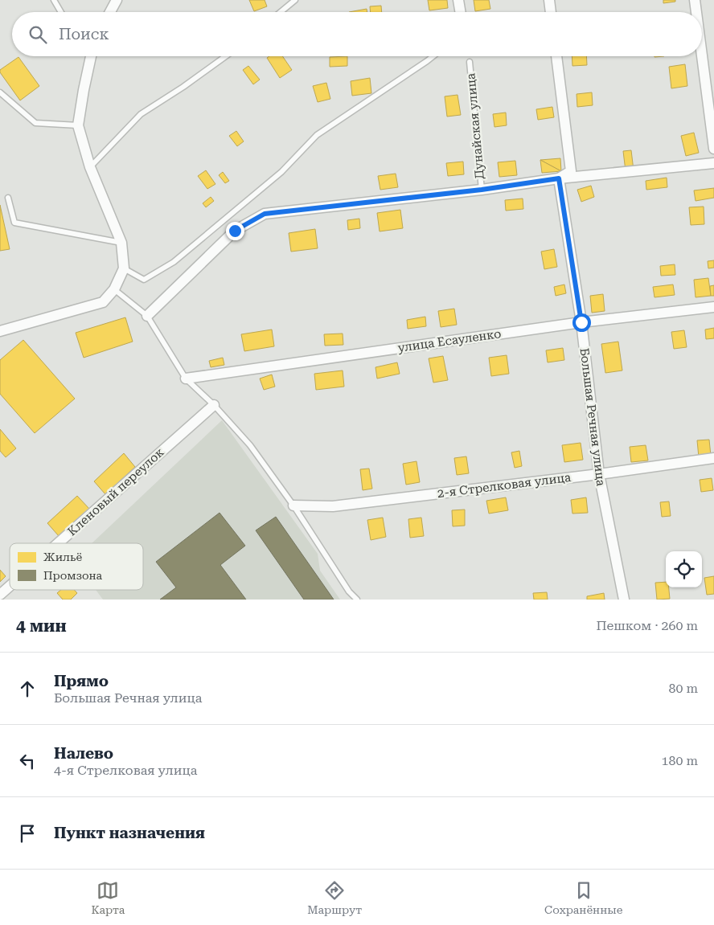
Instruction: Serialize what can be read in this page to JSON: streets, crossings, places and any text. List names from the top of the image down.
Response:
{
  "streets": {
    "street": [
      "улица Есауленко",
      "Большая Речная улица",
      "2-я Стрелковая улица",
      "Кленовый переулок"
    ],
    "lane": ["Дунайская улица"]
  },
  "crossings": [
    ["улица Есауленко", "Большая Речная улица"],
    ["Большая Речная улица", "2-я Стрелковая улица"]
  ],
  "legend": ["Жильё", "Промзона"],
  "page": {
    "search": "Поиск",
    "heading": ["4 мин", "Пешком · 260 m"],
    "list": [
      ["Прямо", "Большая Речная улица", "80 m"],
      ["Налево", "4-я Стрелковая улица", "180 m"],
      "Пункт назначения"
    ],
    "nav": ["Карта", "Маршрут", "Сохранённые"]
  }
}
